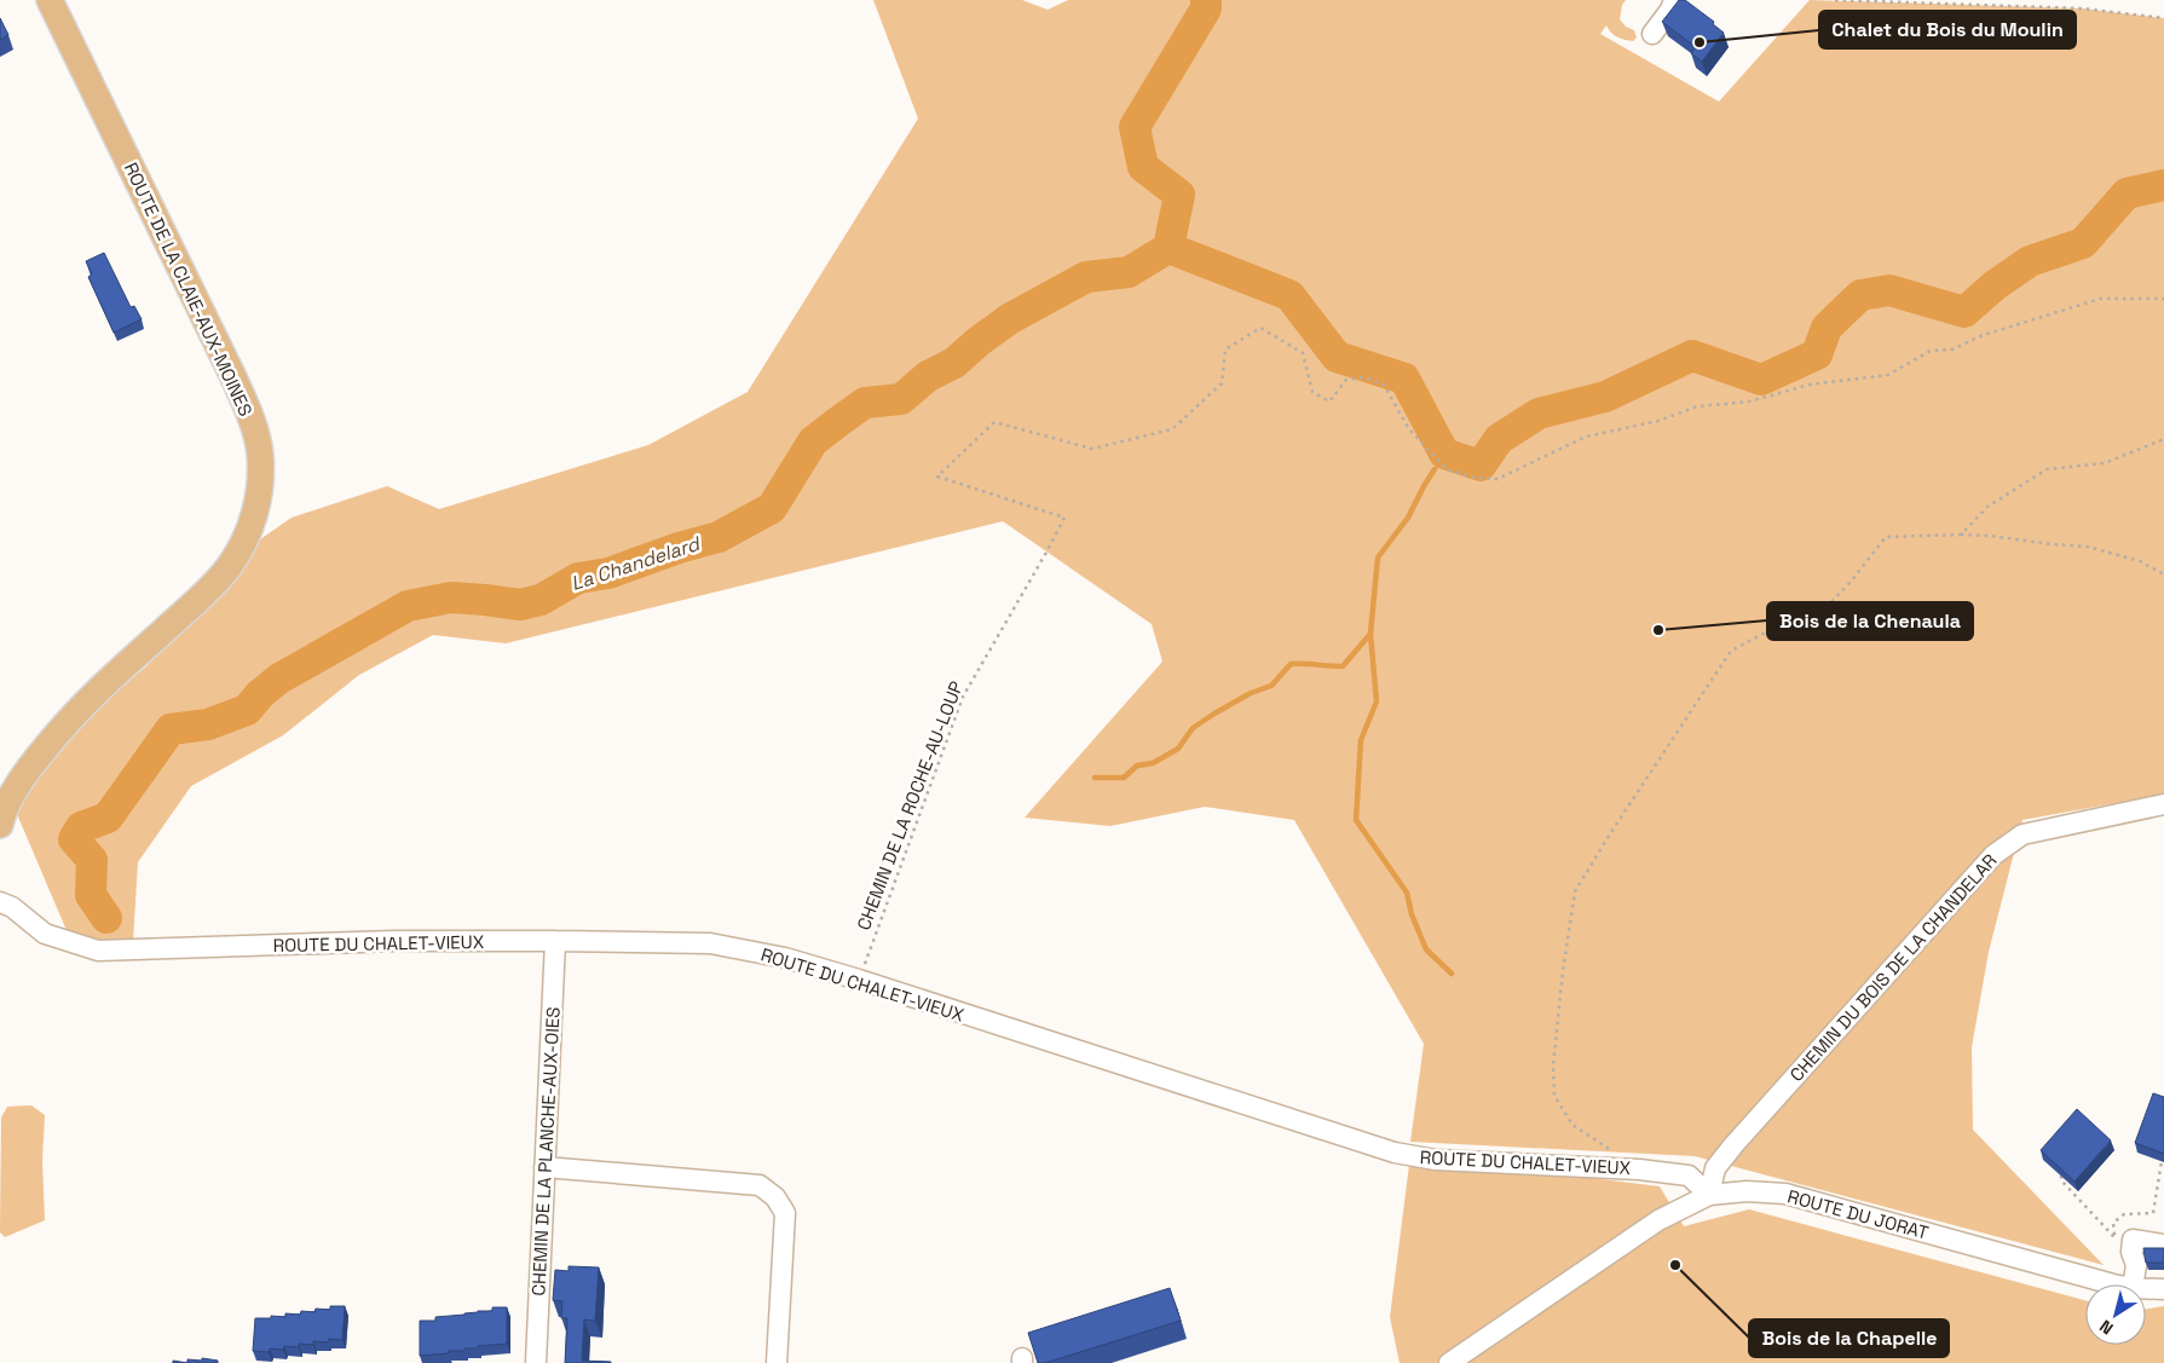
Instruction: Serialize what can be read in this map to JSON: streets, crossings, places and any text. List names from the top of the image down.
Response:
{
  "streets": {
    "main road": ["ROUTE DE LA CLAIE-AUX-MOINES"],
    "street": [
      "ROUTE DU CHALET-VIEUX",
      "CHEMIN DU BOIS DE LA CHANDELAR",
      "CHEMIN DE LA PLANCHE-AUX-OIES",
      "ROUTE DU JORAT"
    ],
    "path": ["CHEMIN DE LA ROCHE-AU-LOUP"]
  },
  "crossings": [
    ["CHEMIN DE LA ROCHE-AU-LOUP", "ROUTE DU CHALET-VIEUX"],
    ["ROUTE DU CHALET-VIEUX", "CHEMIN DU BOIS DE LA CHANDELAR"],
    ["ROUTE DU CHALET-VIEUX", "CHEMIN DE LA PLANCHE-AUX-OIES"],
    ["ROUTE DU CHALET-VIEUX", "ROUTE DU JORAT"],
    ["CHEMIN DU BOIS DE LA CHANDELAR", "ROUTE DU JORAT"]
  ],
  "water": ["La Chandelard"],
  "places": ["Chalet du Bois du Moulin", "Bois de la Chenaula", "Bois de la Chapelle"],
  "north": "bottom left"
}
